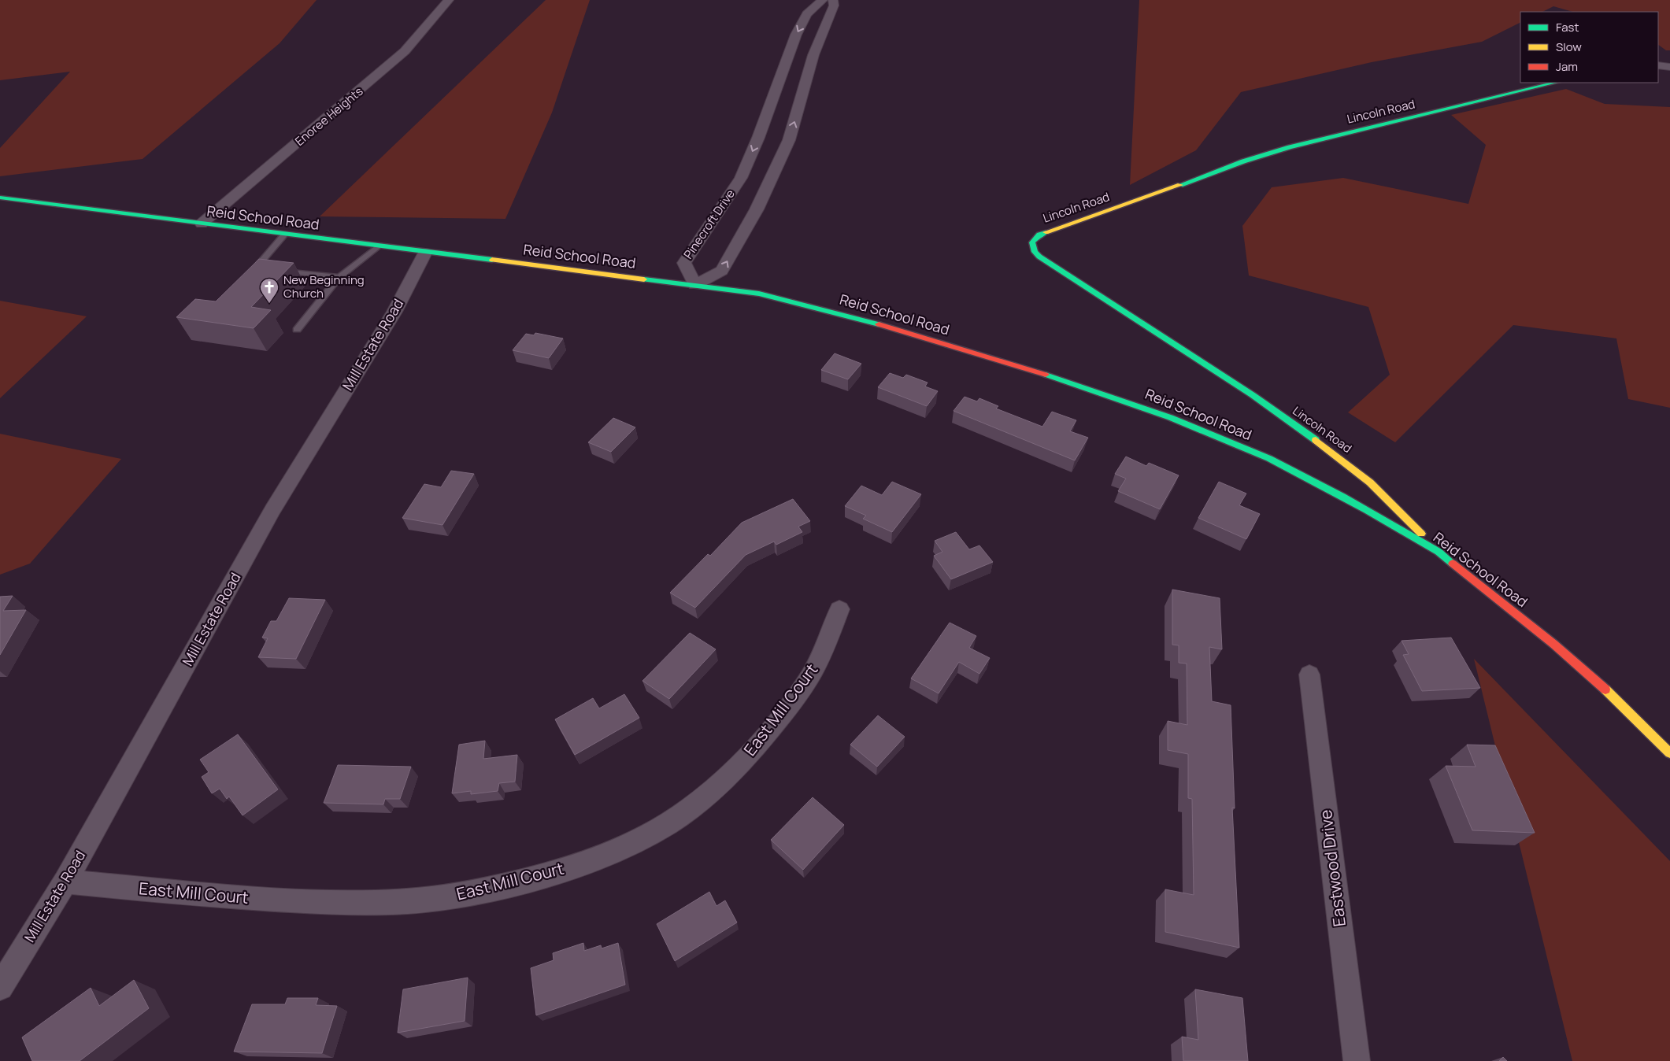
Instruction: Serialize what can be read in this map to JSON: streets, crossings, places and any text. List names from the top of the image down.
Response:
{
  "streets": {
    "street": [
      "Lincoln Road",
      "Enoree Heights",
      "Reid School Road",
      "Pinecroft Drive",
      "Mill Estate Road",
      "East Mill Court",
      "Eastwood Drive"
    ]
  },
  "crossings": [
    ["Lincoln Road", "Reid School Road"],
    ["Enoree Heights", "Reid School Road"],
    ["Reid School Road", "Pinecroft Drive"],
    ["Reid School Road", "Mill Estate Road"],
    ["Mill Estate Road", "East Mill Court"]
  ],
  "places": {
    "church": ["New Beginning Church"]
  },
  "legend": ["Fast", "Slow", "Jam"]
}
